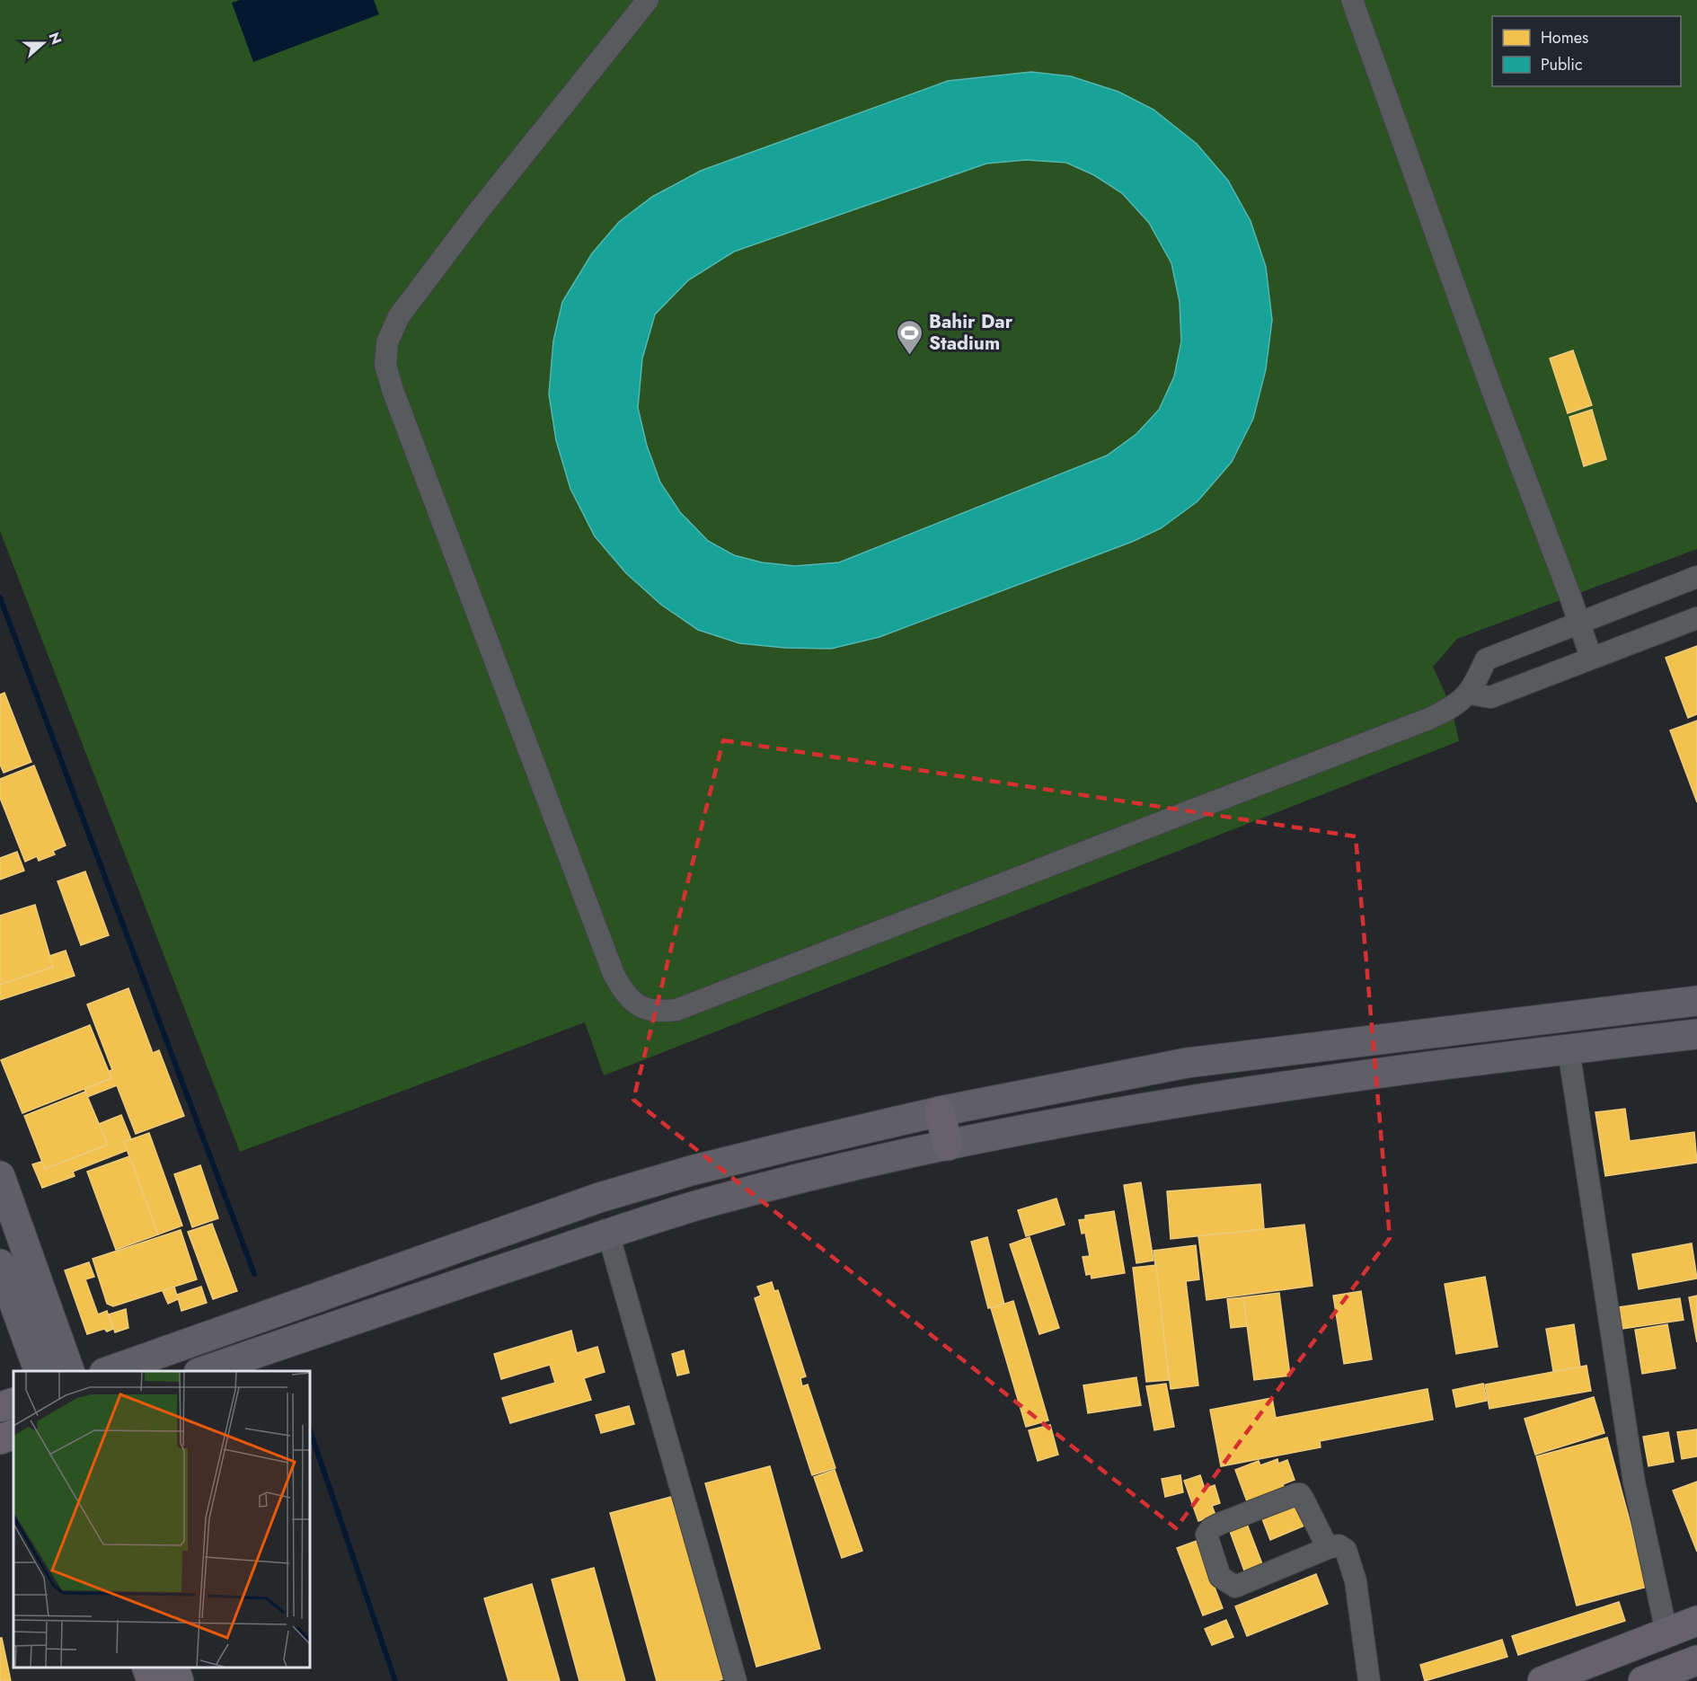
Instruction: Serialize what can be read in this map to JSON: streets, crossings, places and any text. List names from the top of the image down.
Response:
{
  "places": {
    "sports": ["Bahir Dar Stadium"]
  },
  "legend": ["Homes", "Public"],
  "north": "right"
}
